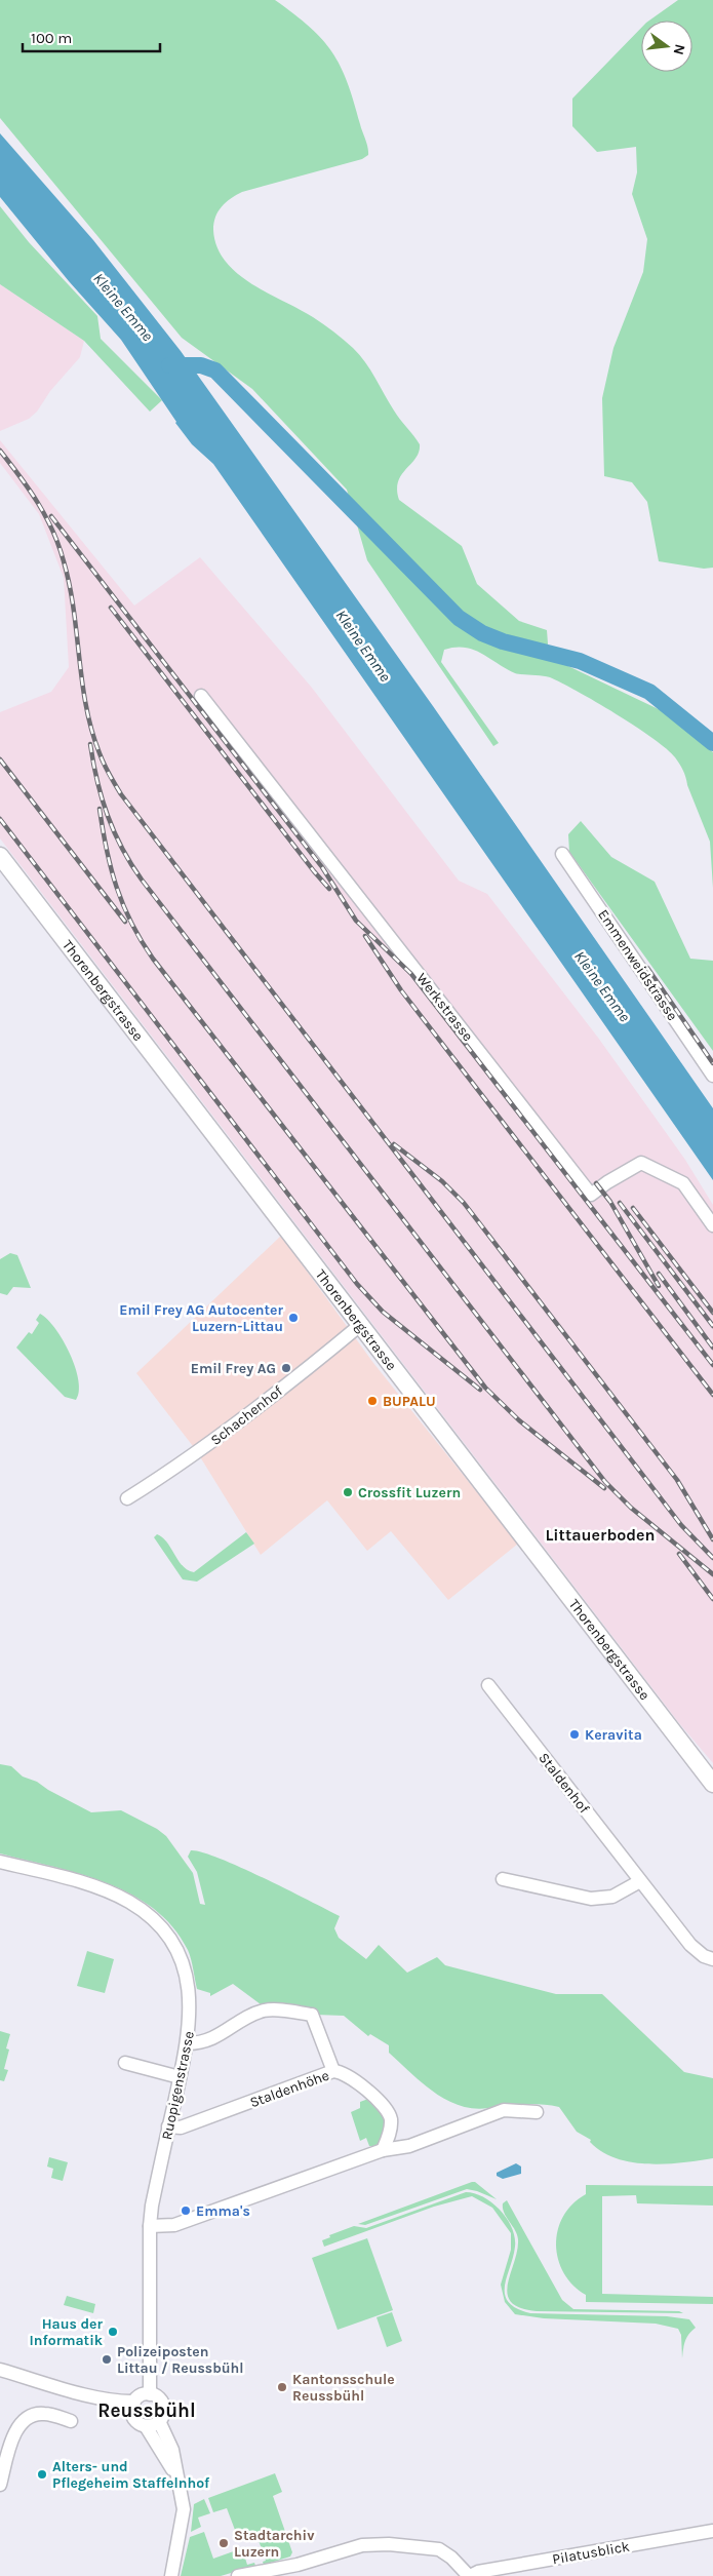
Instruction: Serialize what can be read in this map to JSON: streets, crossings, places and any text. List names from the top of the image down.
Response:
{
  "streets": {
    "main road": ["Thorenbergstrasse"],
    "street": [
      "Emmenweidstrasse",
      "Werkstrasse",
      "Schachenhof",
      "Staldenhof",
      "Ruopigenstrasse",
      "Staldenhöhe",
      "Pilatusblick"
    ]
  },
  "crossings": [
    ["Thorenbergstrasse", "Schachenhof"],
    ["Ruopigenstrasse", "Staldenhöhe"]
  ],
  "districts": ["Littauerboden", "Reussbühl"],
  "water": ["Kleine Emme"],
  "places": [
    "Emil Frey AG Autocenter Luzern-Littau",
    "Emil Frey AG",
    "BUPALU",
    "Crossfit Luzern",
    "Keravita",
    "Emma's",
    "Haus der Informatik",
    "Polizeiposten Littau / Reussbühl",
    "Kantonsschule Reussbühl",
    "Alters- und Pflegeheim Staffelnhof",
    "Stadtarchiv Luzern"
  ],
  "scale_bar": "100 m",
  "north": "right"
}
